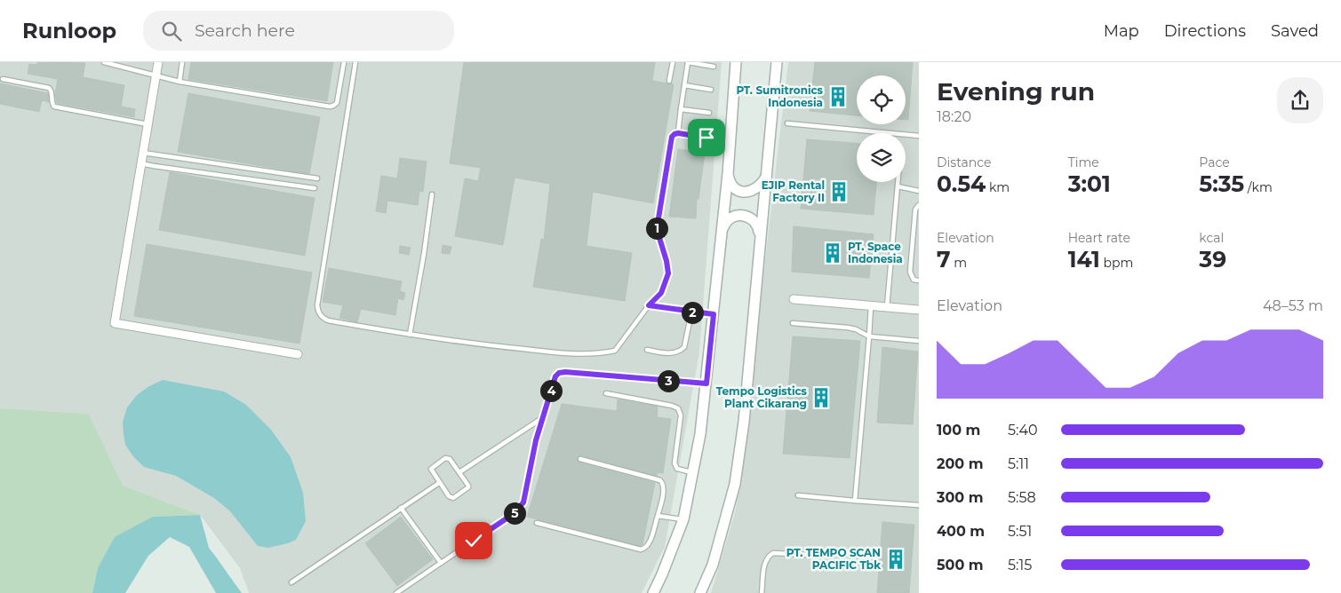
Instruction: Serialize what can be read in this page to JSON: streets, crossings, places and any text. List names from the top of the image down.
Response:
{
  "places": {
    "building": [
      "PT. Sumitronics Indonesia",
      "EJIP Rental Factory II",
      "PT. Space Indonesia",
      "Tempo Logistics Plant Cikarang",
      "PT. TEMPO SCAN PACIFIC Tbk"
    ]
  },
  "page": {
    "header": "Runloop",
    "search": "Search here",
    "nav": ["Map", "Directions", "Saved"],
    "heading": ["Evening run", "18:20"],
    "stats": [
      ["Distance", "0.54 km"],
      ["Time", "3:01"],
      ["Pace", "5:35 /km"],
      ["Elevation", "7 m"],
      ["Heart rate", "141 bpm"],
      ["kcal", "39"]
    ],
    "pins": [
      "1",
      "2",
      "3",
      "4",
      "5"
    ],
    "chart": ["Elevation", "48–53 m"],
    "list": [
      {
        "name": "100 m",
        "note": "5:40"
      },
      {
        "name": "200 m",
        "note": "5:11"
      },
      {
        "name": "300 m",
        "note": "5:58"
      },
      {
        "name": "400 m",
        "note": "5:51"
      },
      {
        "name": "500 m",
        "note": "5:15"
      }
    ]
  }
}
